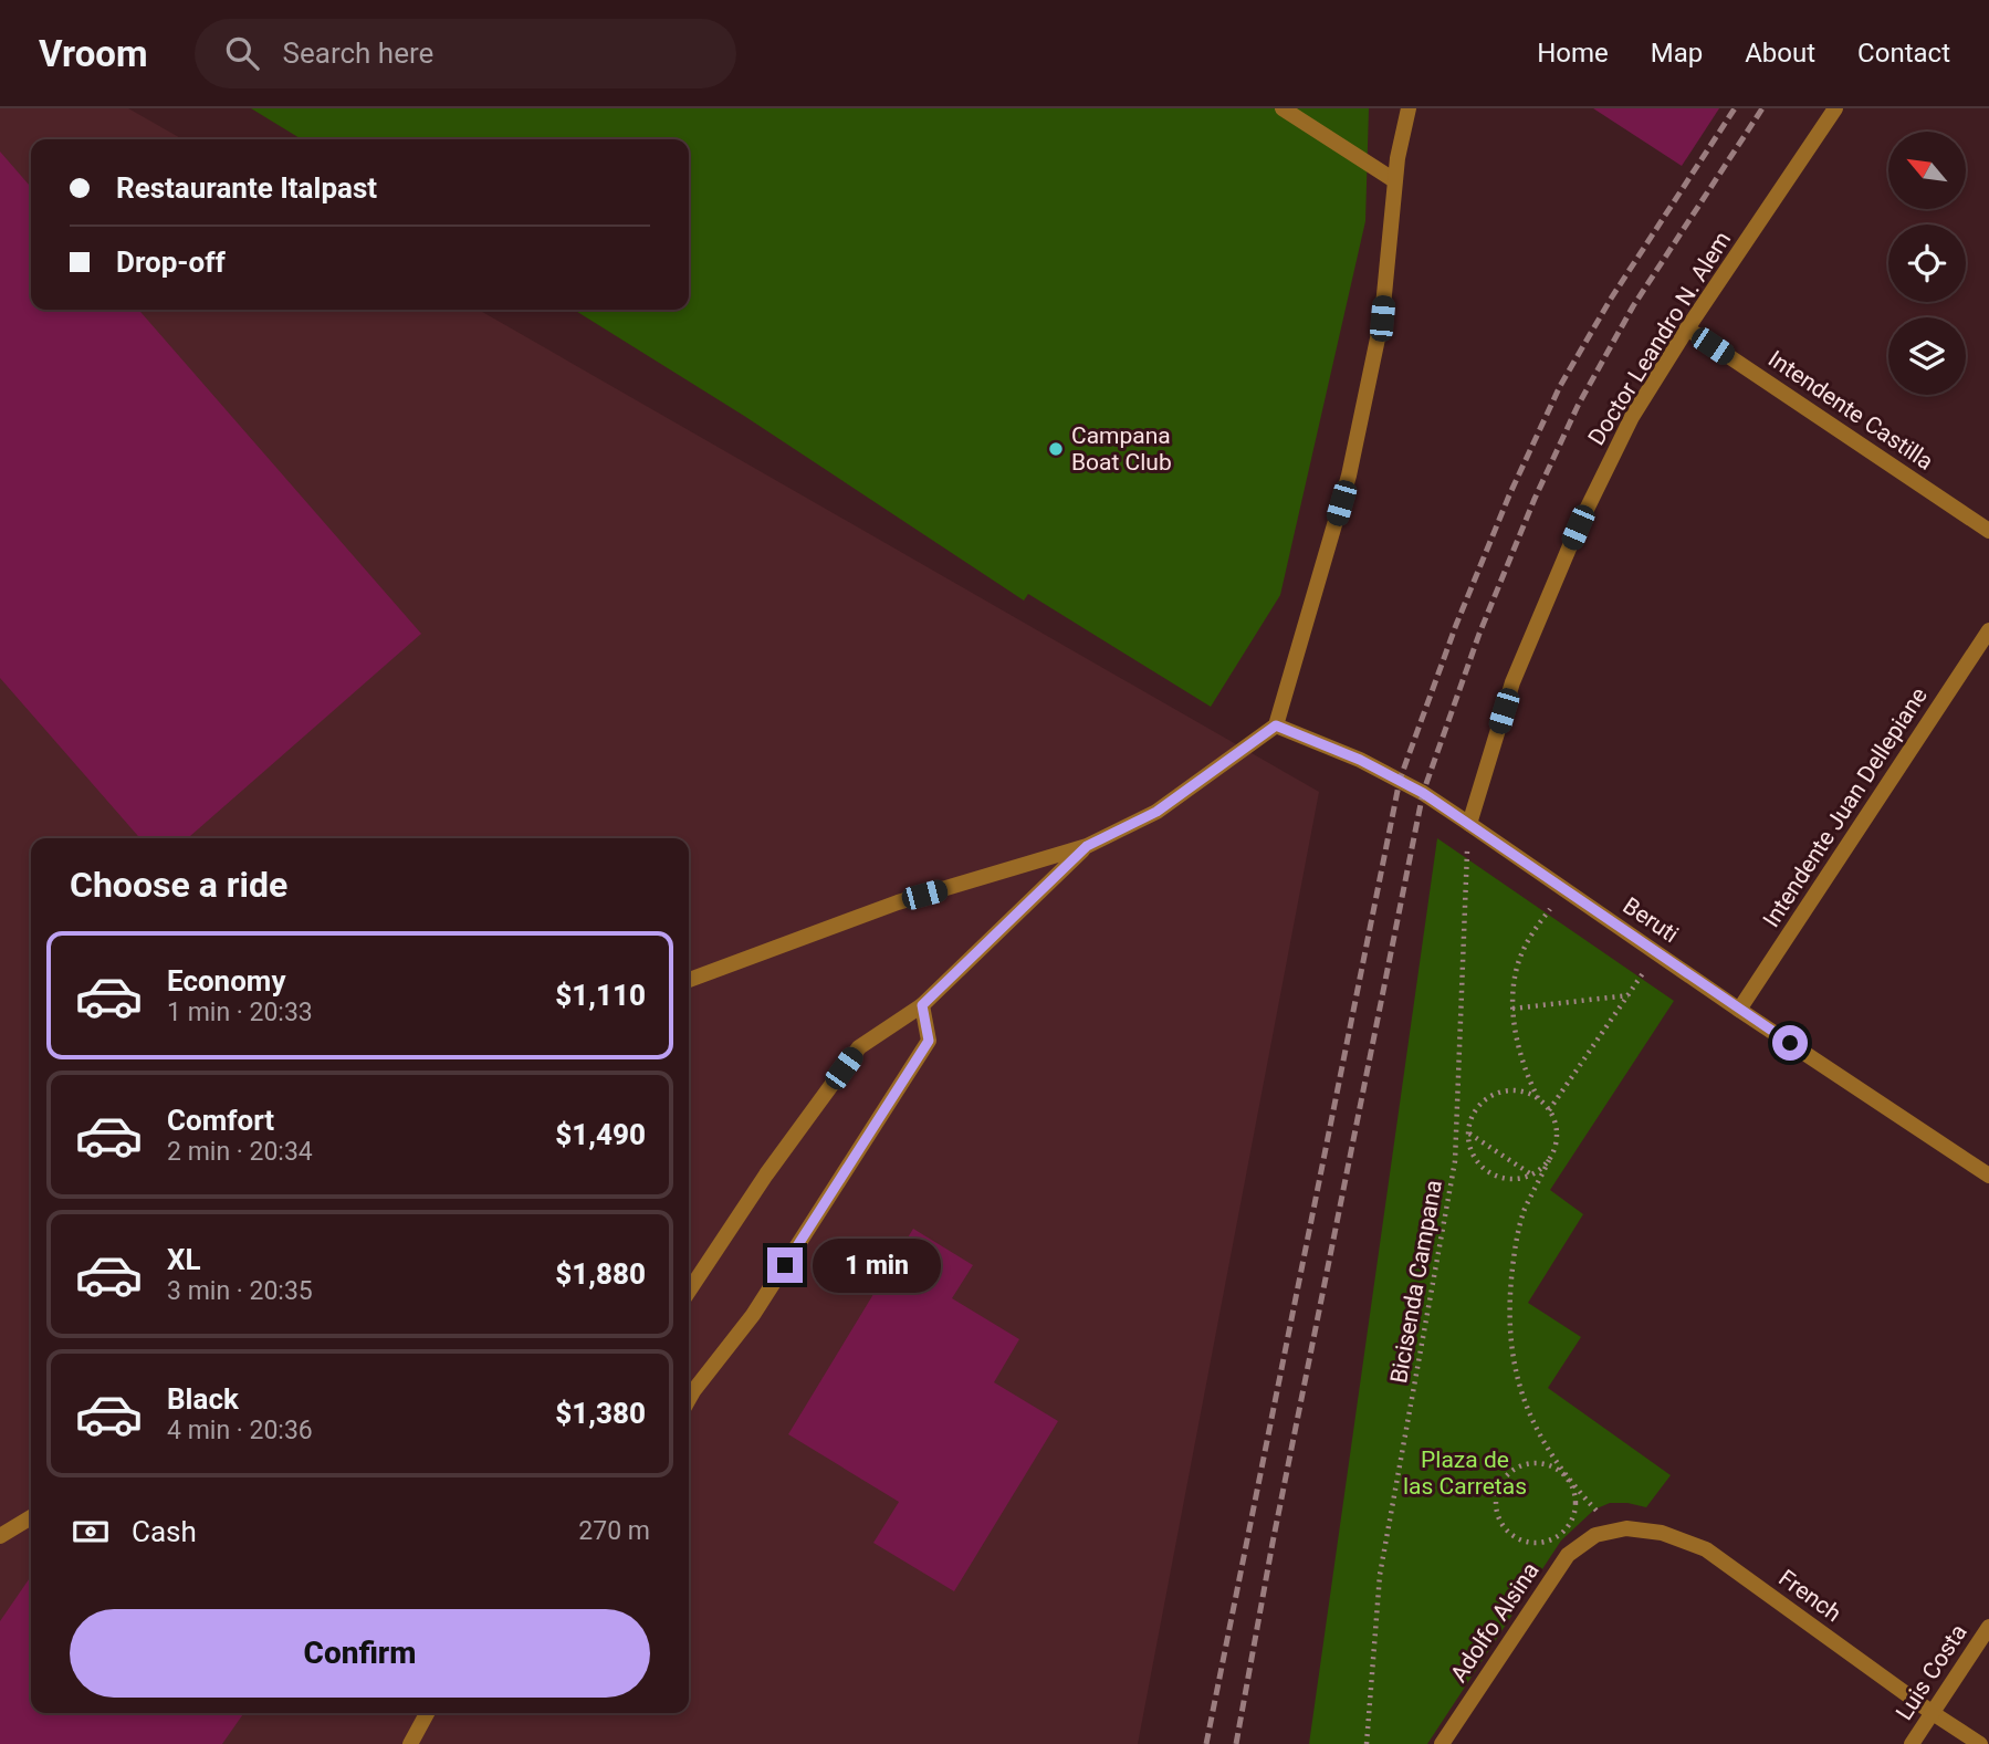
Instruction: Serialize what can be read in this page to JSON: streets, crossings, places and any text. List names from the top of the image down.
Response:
{
  "streets": {
    "street": [
      "Doctor Leandro N. Alem",
      "Intendente Castilla",
      "Intendente Juan Dellepiane",
      "Beruti",
      "French",
      "Adolfo Alsina",
      "Luis Costa"
    ],
    "path": ["Bicisenda Campana"]
  },
  "crossings": [
    ["Doctor Leandro N. Alem", "Intendente Castilla"],
    ["Doctor Leandro N. Alem", "Beruti"],
    ["Doctor Leandro N. Alem", "Bicisenda Campana"],
    ["Intendente Juan Dellepiane", "Beruti"],
    ["Beruti", "Bicisenda Campana"],
    ["French", "Adolfo Alsina"],
    ["French", "Luis Costa"]
  ],
  "parks": ["Plaza de las Carretas"],
  "places": ["Campana Boat Club"],
  "north": "top left",
  "page": {
    "header": "Vroom",
    "search": "Search here",
    "nav": [
      "Home",
      "Map",
      "About",
      "Contact"
    ],
    "banner": ["Restaurante Italpast", "Drop-off"],
    "heading": "Choose a ride",
    "list": [
      {
        "name": "Economy",
        "note": "1 min · 20:33",
        "value": "$1,110"
      },
      {
        "name": "Comfort",
        "note": "2 min · 20:34",
        "value": "$1,490"
      },
      {
        "name": "XL",
        "note": "3 min · 20:35",
        "value": "$1,880"
      },
      {
        "name": "Black",
        "note": "4 min · 20:36",
        "value": "$1,380"
      }
    ],
    "bubble": "1 min",
    "pay": ["Cash", "270 m"],
    "buttons": "Confirm"
  }
}
